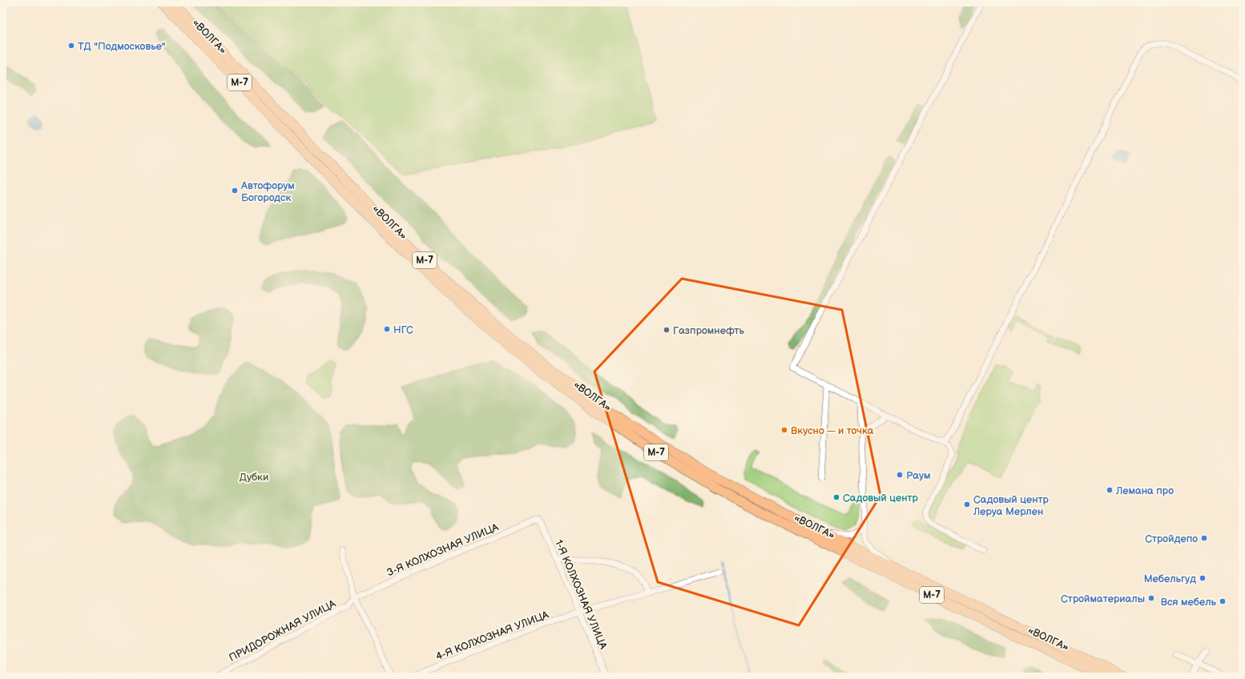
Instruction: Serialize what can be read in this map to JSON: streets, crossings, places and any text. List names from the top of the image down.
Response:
{
  "streets": {
    "highway": ["«ВОЛГА»", "М-7"],
    "street": [
      "3-Я КОЛХОЗНАЯ УЛИЦА",
      "1-Я КОЛХОЗНАЯ УЛИЦА",
      "ПРИДОРОЖНАЯ УЛИЦА",
      "4-Я КОЛХОЗНАЯ УЛИЦА"
    ]
  },
  "crossings": [
    ["3-Я КОЛХОЗНАЯ УЛИЦА", "1-Я КОЛХОЗНАЯ УЛИЦА"],
    ["3-Я КОЛХОЗНАЯ УЛИЦА", "ПРИДОРОЖНАЯ УЛИЦА"],
    ["1-Я КОЛХОЗНАЯ УЛИЦА", "4-Я КОЛХОЗНАЯ УЛИЦА"]
  ],
  "parks": ["Дубки"],
  "places": [
    "ТД \"Подмосковье\"",
    "Автофорум Богородск",
    "НГС",
    "Газпромнефть",
    "Вкусно — и точка",
    "Раум",
    "Лемана про",
    "Садовый центр",
    "Садовый центр Леруа Мерлен",
    "Стройдепо",
    "Мебельгуд",
    "Стройматериалы",
    "Вся мебель"
  ]
}
